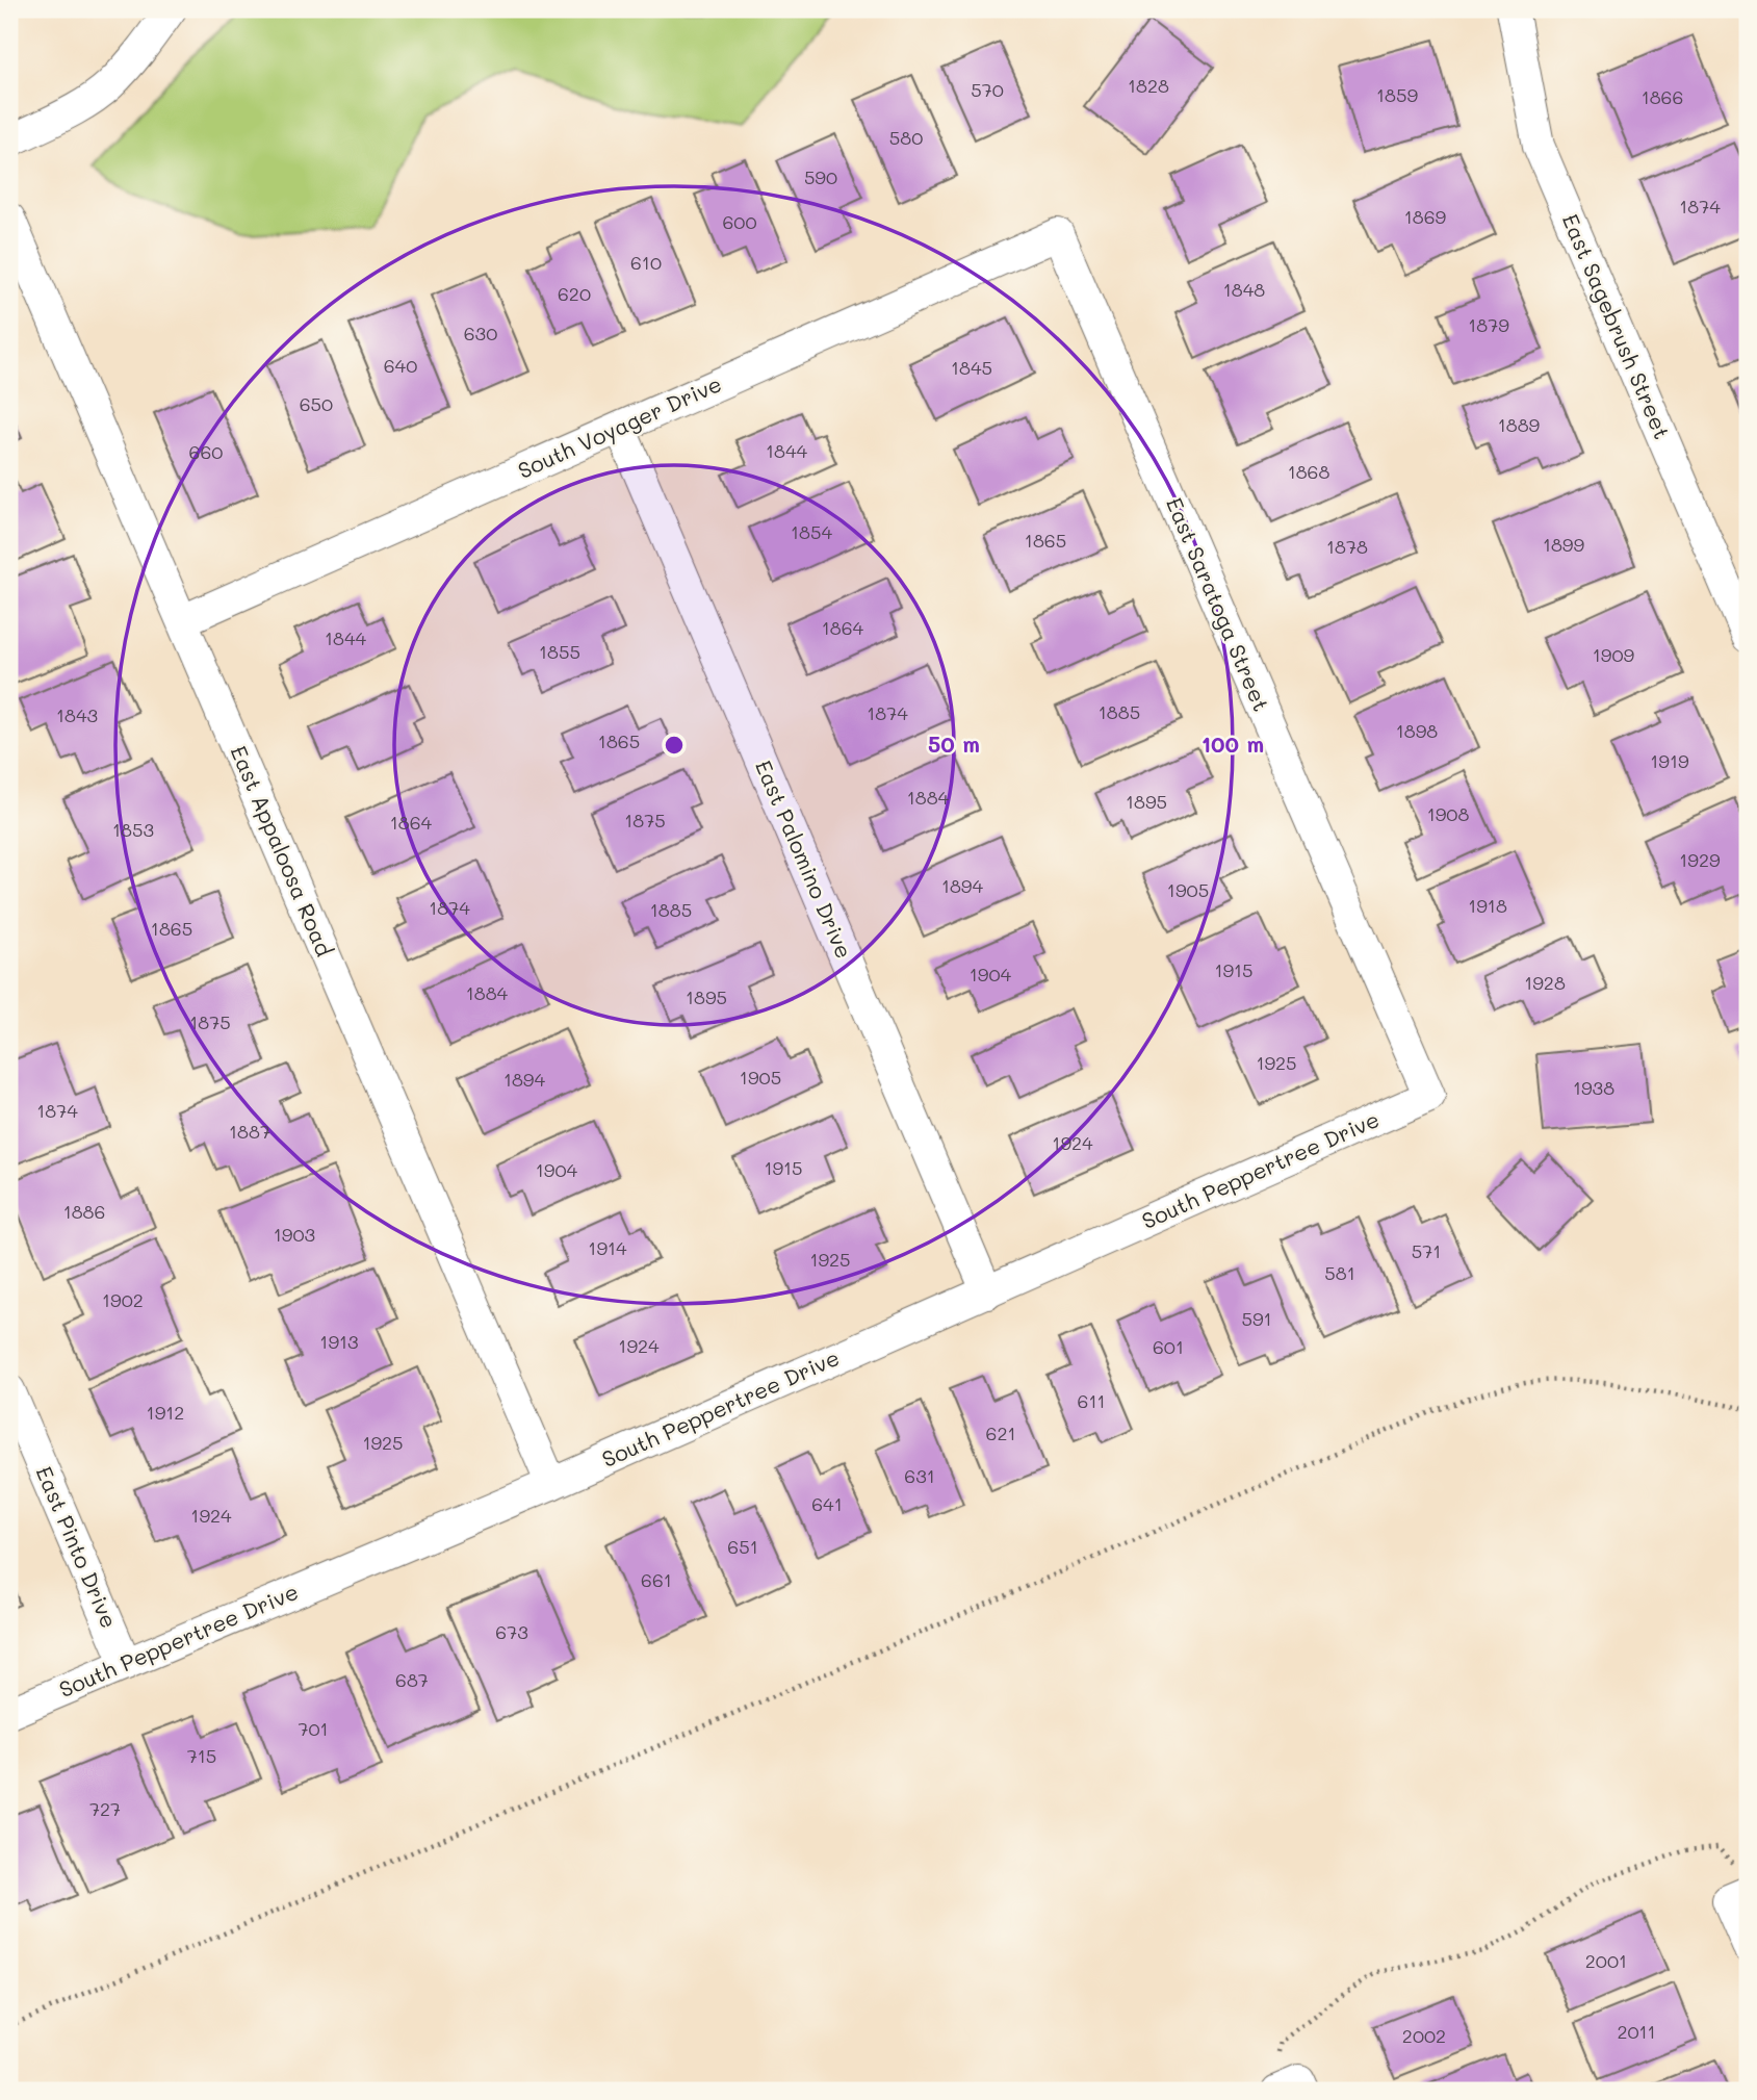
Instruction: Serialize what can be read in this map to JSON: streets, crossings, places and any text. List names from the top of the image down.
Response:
{
  "streets": {
    "street": [
      "East Sagebrush Street",
      "South Voyager Drive",
      "East Saratoga Street",
      "East Appaloosa Road",
      "East Palomino Drive",
      "South Peppertree Drive",
      "East Pinto Drive"
    ]
  },
  "crossings": [
    ["South Voyager Drive", "East Saratoga Street"],
    ["South Voyager Drive", "East Appaloosa Road"],
    ["South Voyager Drive", "East Palomino Drive"],
    ["East Saratoga Street", "South Peppertree Drive"],
    ["East Appaloosa Road", "South Peppertree Drive"],
    ["East Palomino Drive", "South Peppertree Drive"],
    ["South Peppertree Drive", "East Pinto Drive"]
  ],
  "house_numbers": [
    "1828",
    "570",
    "1859",
    "1866",
    "580",
    "590",
    "1874",
    "1869",
    "600",
    "610",
    "1848",
    "620",
    "1879",
    "630",
    "640",
    "1845",
    "650",
    "1889",
    "1844",
    "660",
    "1868",
    "1854",
    "1865",
    "1899",
    "1878",
    "1864",
    "1844",
    "1855",
    "1909",
    "1885",
    "1874",
    "1843",
    "1898",
    "1865",
    "1919",
    "1884",
    "1895",
    "1908",
    "1875",
    "1864",
    "1853",
    "1929",
    "1894",
    "1905",
    "1918",
    "1874",
    "1885",
    "1865",
    "1915",
    "1904",
    "1928",
    "1884",
    "1895",
    "1875",
    "1925",
    "1905",
    "1894",
    "1938",
    "1874",
    "1887",
    "1924",
    "1915",
    "1904",
    "1886",
    "1903",
    "1914",
    "571",
    "1925",
    "581",
    "1902",
    "591",
    "1913",
    "1924",
    "601",
    "611",
    "1912",
    "621",
    "1925",
    "631",
    "641",
    "1924",
    "651",
    "661",
    "673",
    "687",
    "701",
    "715",
    "727",
    "2001",
    "2011",
    "2002"
  ],
  "rings": ["50 m", "100 m"]
}
